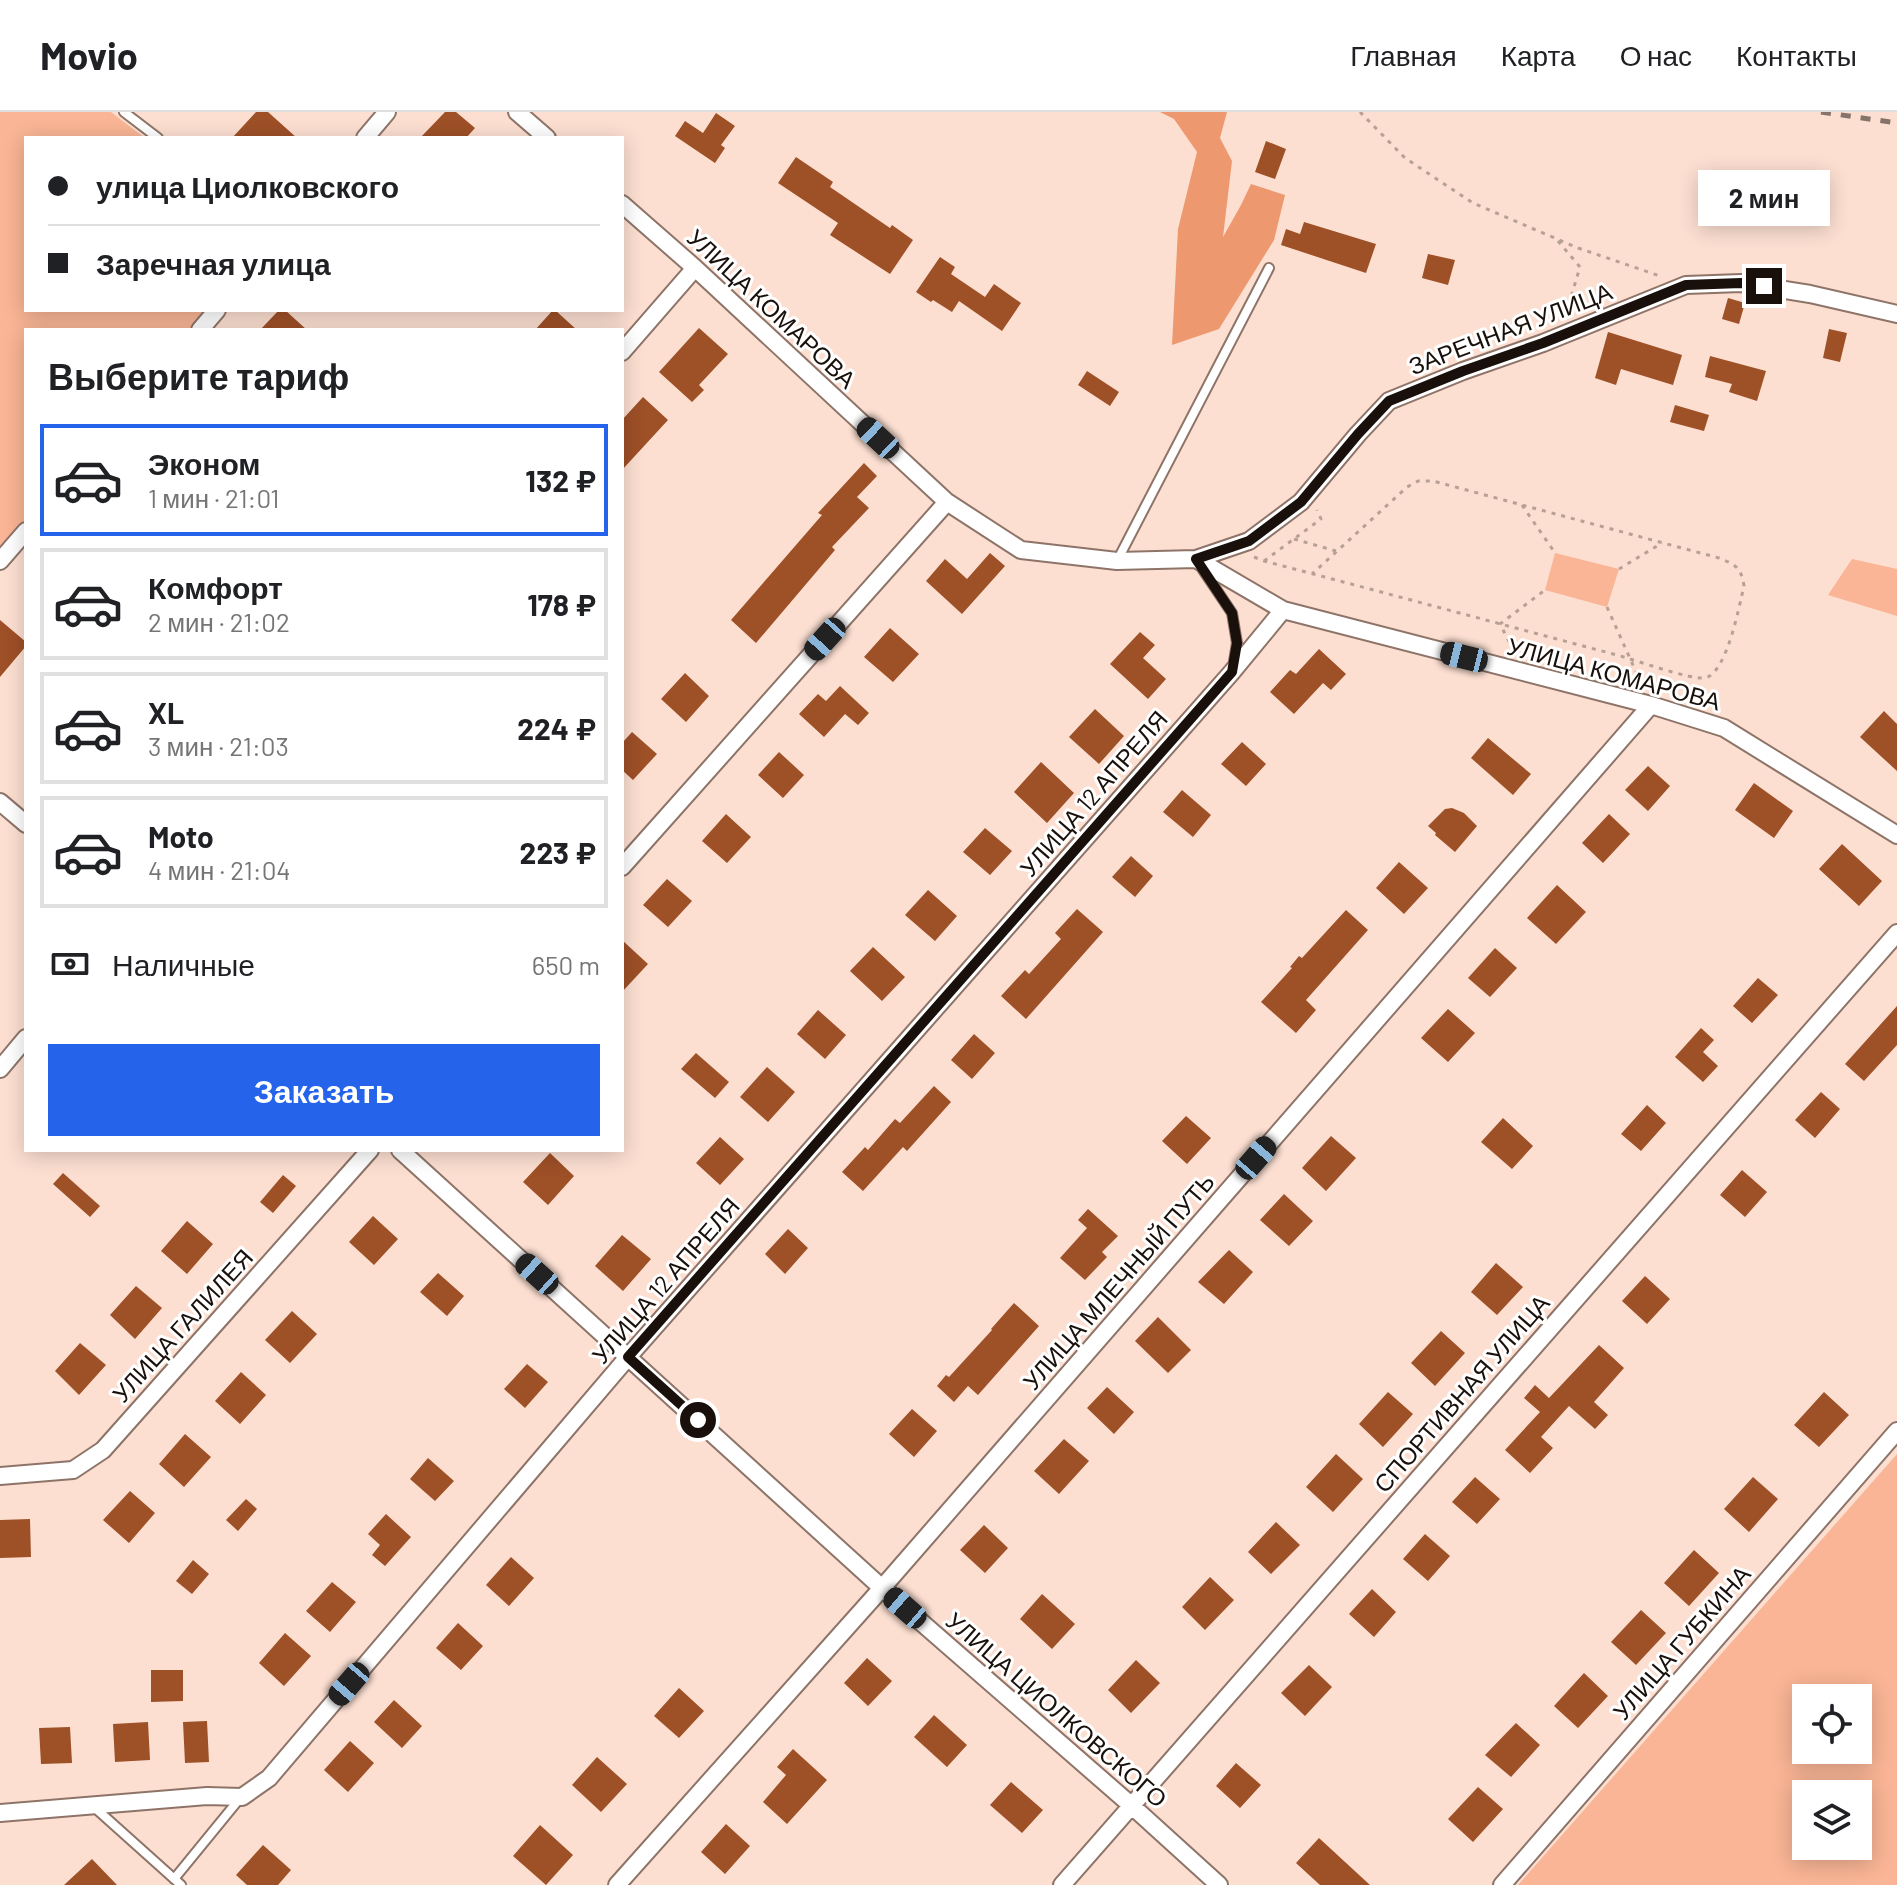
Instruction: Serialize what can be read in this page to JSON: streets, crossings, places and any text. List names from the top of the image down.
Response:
{
  "streets": {
    "street": [
      "УЛИЦА КОМАРОВА",
      "ЗАРЕЧНАЯ УЛИЦА",
      "УЛИЦА 12 АПРЕЛЯ",
      "УЛИЦА МЛЕЧНЫЙ ПУТЬ",
      "УЛИЦА ГАЛИЛЕЯ",
      "СПОРТИВНАЯ УЛИЦА",
      "УЛИЦА ГУБКИНА",
      "УЛИЦА ЦИОЛКОВСКОГО"
    ]
  },
  "crossings": [
    ["УЛИЦА КОМАРОВА", "ЗАРЕЧНАЯ УЛИЦА"],
    ["УЛИЦА КОМАРОВА", "УЛИЦА 12 АПРЕЛЯ"],
    ["УЛИЦА КОМАРОВА", "УЛИЦА МЛЕЧНЫЙ ПУТЬ"],
    ["УЛИЦА 12 АПРЕЛЯ", "УЛИЦА ЦИОЛКОВСКОГО"],
    ["УЛИЦА МЛЕЧНЫЙ ПУТЬ", "УЛИЦА ЦИОЛКОВСКОГО"],
    ["СПОРТИВНАЯ УЛИЦА", "УЛИЦА ЦИОЛКОВСКОГО"]
  ],
  "page": {
    "header": "Movio",
    "nav": [
      "Главная",
      "Карта",
      "О нас",
      "Контакты"
    ],
    "banner": ["улица Циолковского", "Заречная улица"],
    "bubble": "2 мин",
    "heading": "Выберите тариф",
    "list": [
      {
        "name": "Эконом",
        "note": "1 мин · 21:01",
        "value": "132 ₽"
      },
      {
        "name": "Комфорт",
        "note": "2 мин · 21:02",
        "value": "178 ₽"
      },
      {
        "name": "XL",
        "note": "3 мин · 21:03",
        "value": "224 ₽"
      },
      {
        "name": "Moto",
        "note": "4 мин · 21:04",
        "value": "223 ₽"
      }
    ],
    "pay": ["Наличные", "650 m"],
    "buttons": "Заказать"
  }
}
